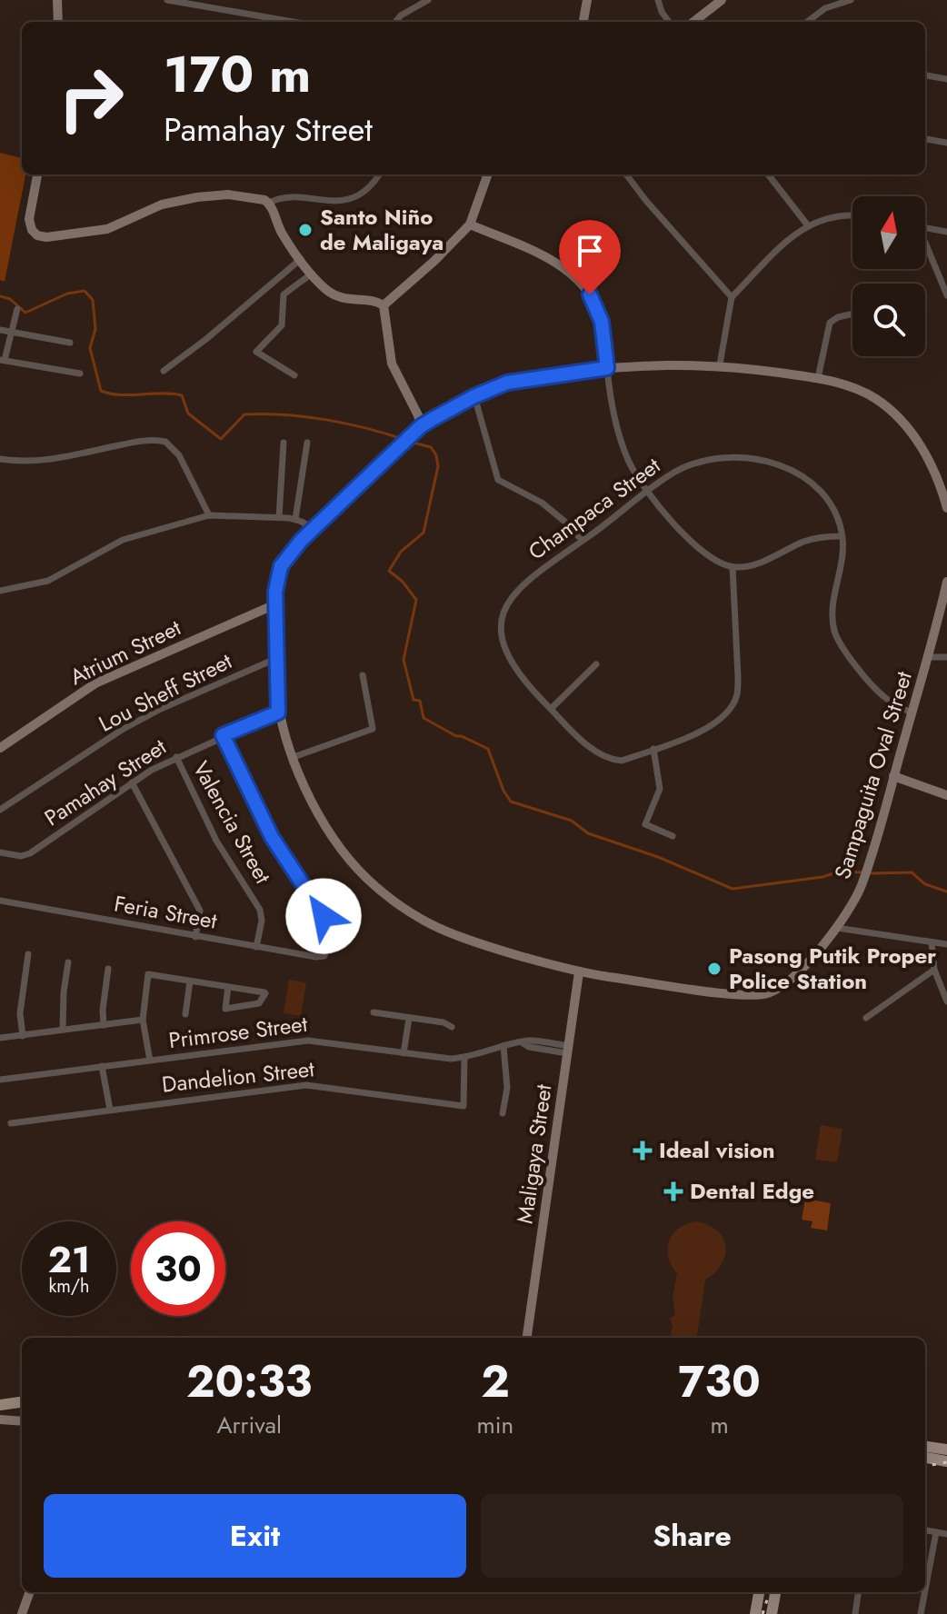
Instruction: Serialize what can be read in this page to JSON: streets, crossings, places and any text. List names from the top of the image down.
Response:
{
  "streets": {
    "street": [
      "Champaca Street",
      "Atrium Street",
      "Lou Sheff Street",
      "Sampaguita Oval Street",
      "Pamahay Street",
      "Valencia Street",
      "Feria Street",
      "Primrose Street",
      "Dandelion Street",
      "Maligaya Street"
    ]
  },
  "crossings": [
    ["Champaca Street", "Sampaguita Oval Street"],
    ["Atrium Street", "Sampaguita Oval Street"],
    ["Lou Sheff Street", "Sampaguita Oval Street"],
    ["Sampaguita Oval Street", "Pamahay Street"],
    ["Sampaguita Oval Street", "Maligaya Street"],
    ["Pamahay Street", "Valencia Street"],
    ["Pamahay Street", "Feria Street"],
    ["Valencia Street", "Feria Street"],
    ["Primrose Street", "Dandelion Street"],
    ["Primrose Street", "Maligaya Street"]
  ],
  "places": {
    "other": ["Santo Niño de Maligaya", "Pasong Putik Proper Police Station"],
    "health": ["Ideal vision", "Dental Edge"]
  },
  "north": "top",
  "page": {
    "turn": ["170 m", "Pamahay Street"],
    "speed": "21 km/h",
    "limit": "30",
    "eta": [
      "20:33",
      "Arrival",
      "2",
      "min",
      "730",
      "m"
    ],
    "buttons": ["Exit", "Share"]
  }
}
